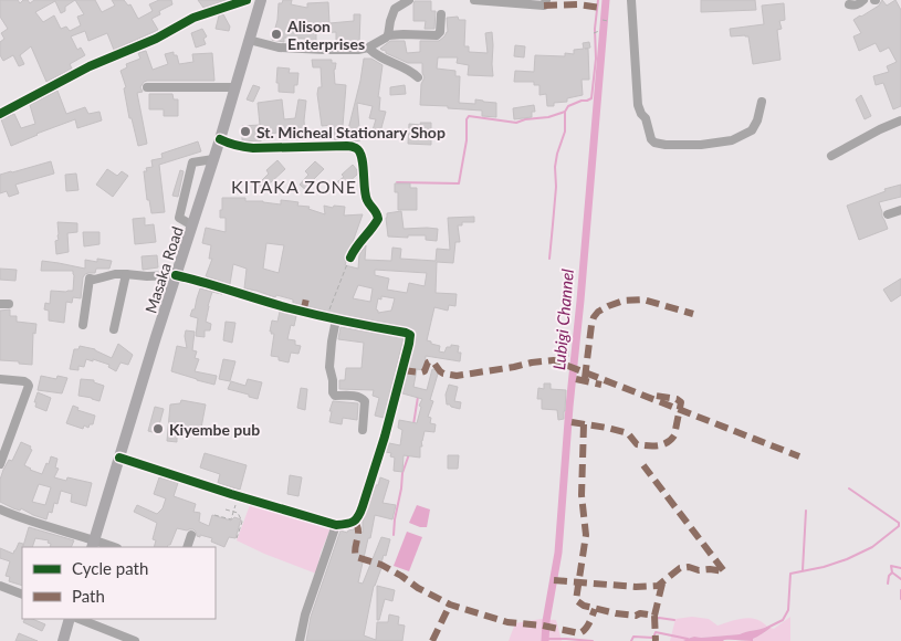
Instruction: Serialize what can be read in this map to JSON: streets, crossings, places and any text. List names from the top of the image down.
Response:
{
  "streets": {
    "main road": ["Masaka Road"]
  },
  "districts": ["KITAKA ZONE"],
  "water": ["Lubigi Channel"],
  "places": ["Alison Enterprises", "St. Micheal Stationary Shop", "Kiyembe pub"],
  "legend": ["Cycle path", "Path"]
}
